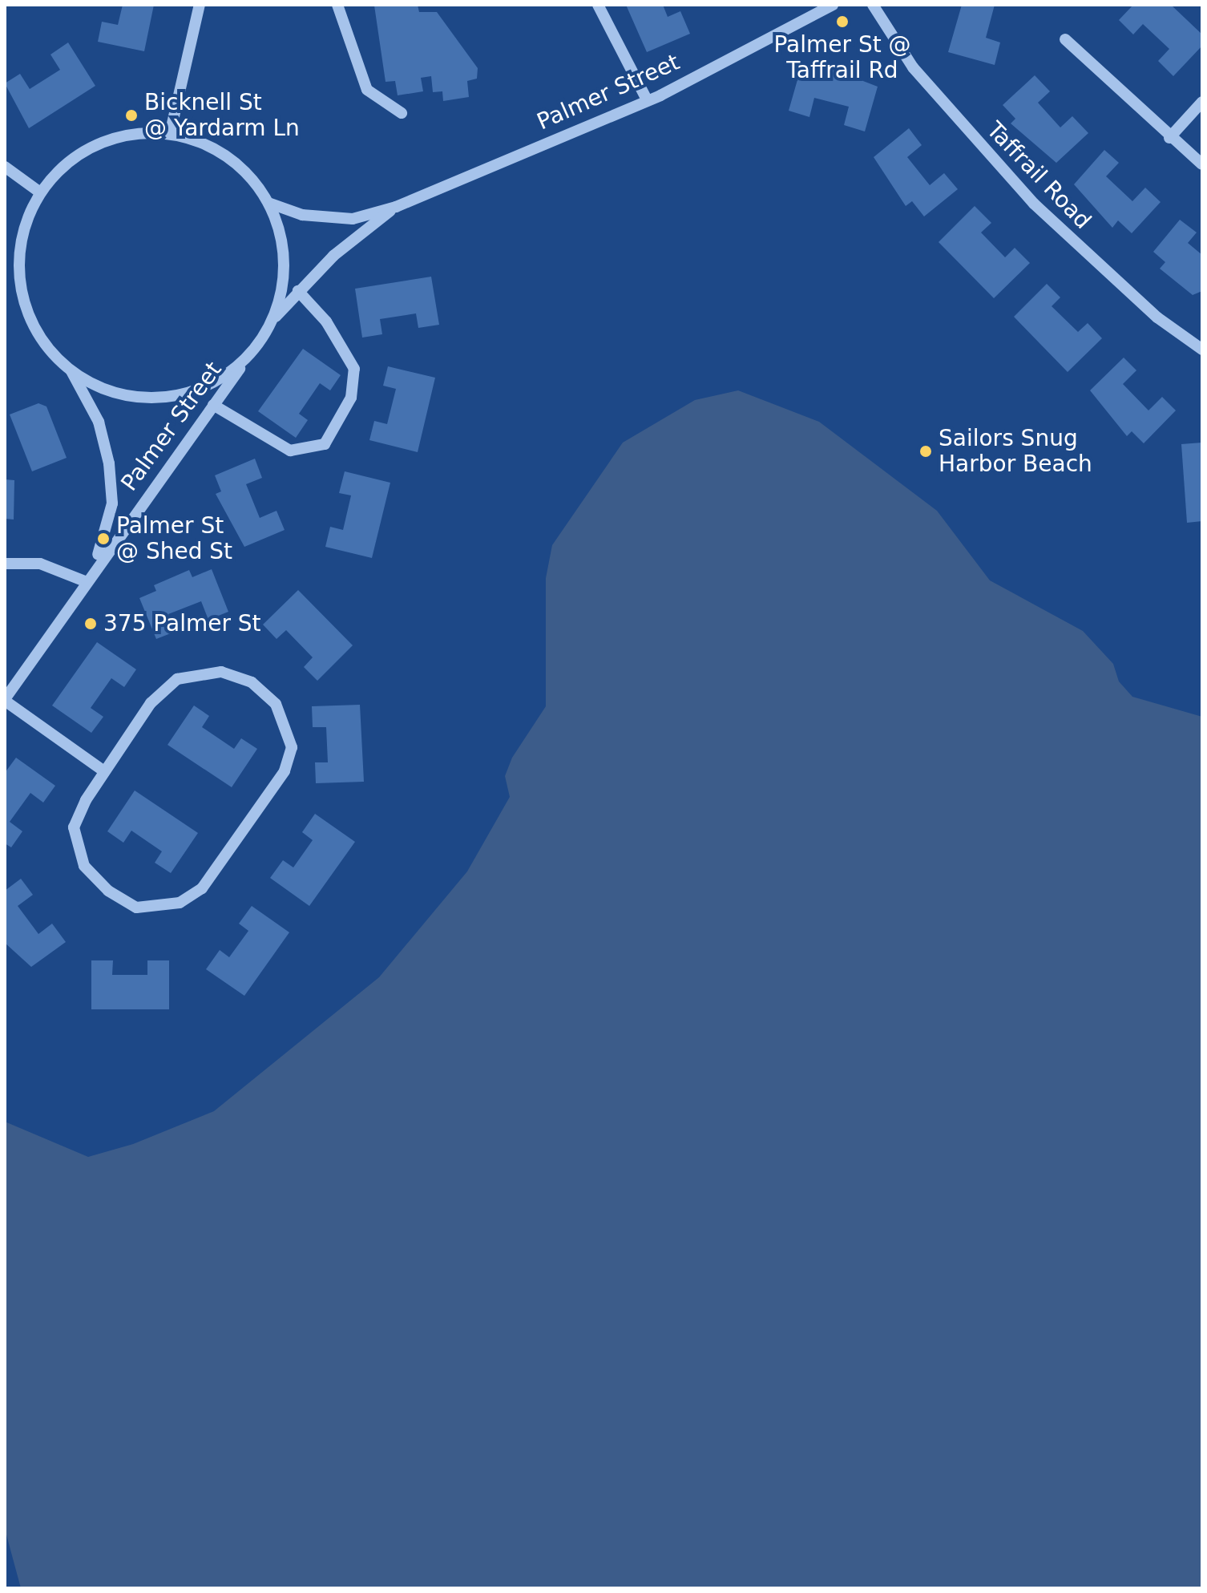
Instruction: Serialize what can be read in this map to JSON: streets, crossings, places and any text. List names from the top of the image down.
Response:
{
  "streets": {
    "street": ["Palmer Street", "Taffrail Road"]
  },
  "places": [
    "Palmer St @ Taffrail Rd",
    "Bicknell St @ Yardarm Ln",
    "Sailors Snug Harbor Beach",
    "Palmer St @ Shed St",
    "375 Palmer St"
  ]
}
